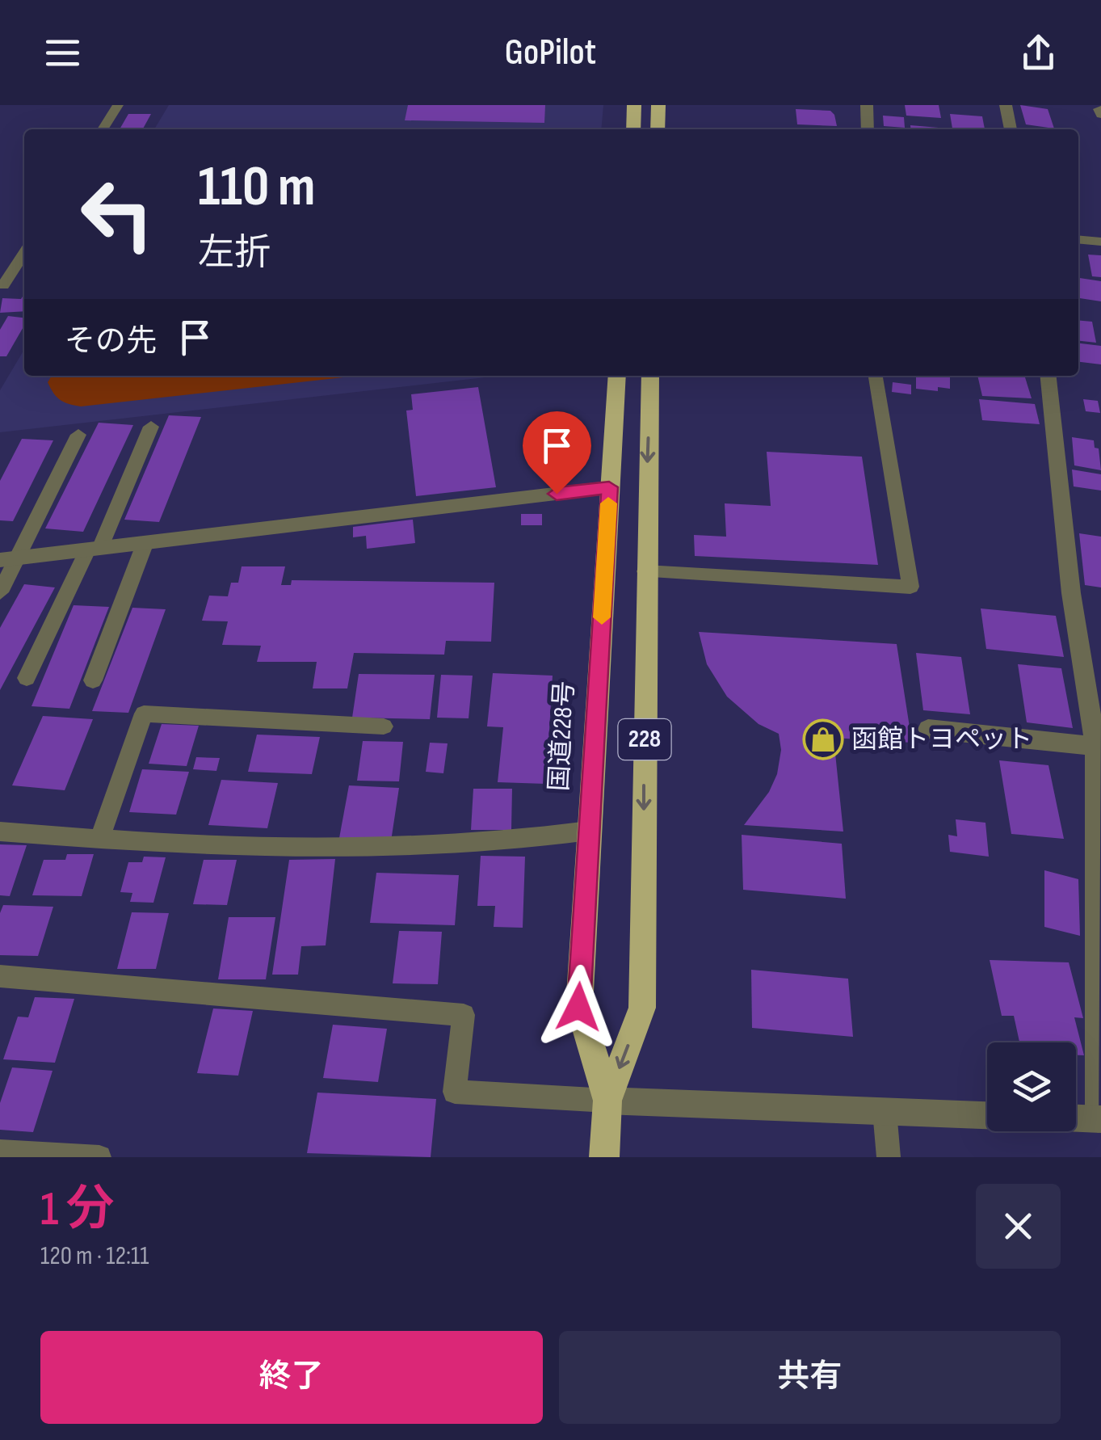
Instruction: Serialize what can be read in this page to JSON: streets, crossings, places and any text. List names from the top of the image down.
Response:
{
  "streets": {
    "highway": ["国道228号", "228"]
  },
  "places": {
    "shop": ["函館トヨペット"]
  },
  "page": {
    "header": "GoPilot",
    "turn": ["110 m", "左折"],
    "then": "その先",
    "heading": ["1 分", "120 m · 12:11"],
    "buttons": ["終了", "共有"]
  }
}
